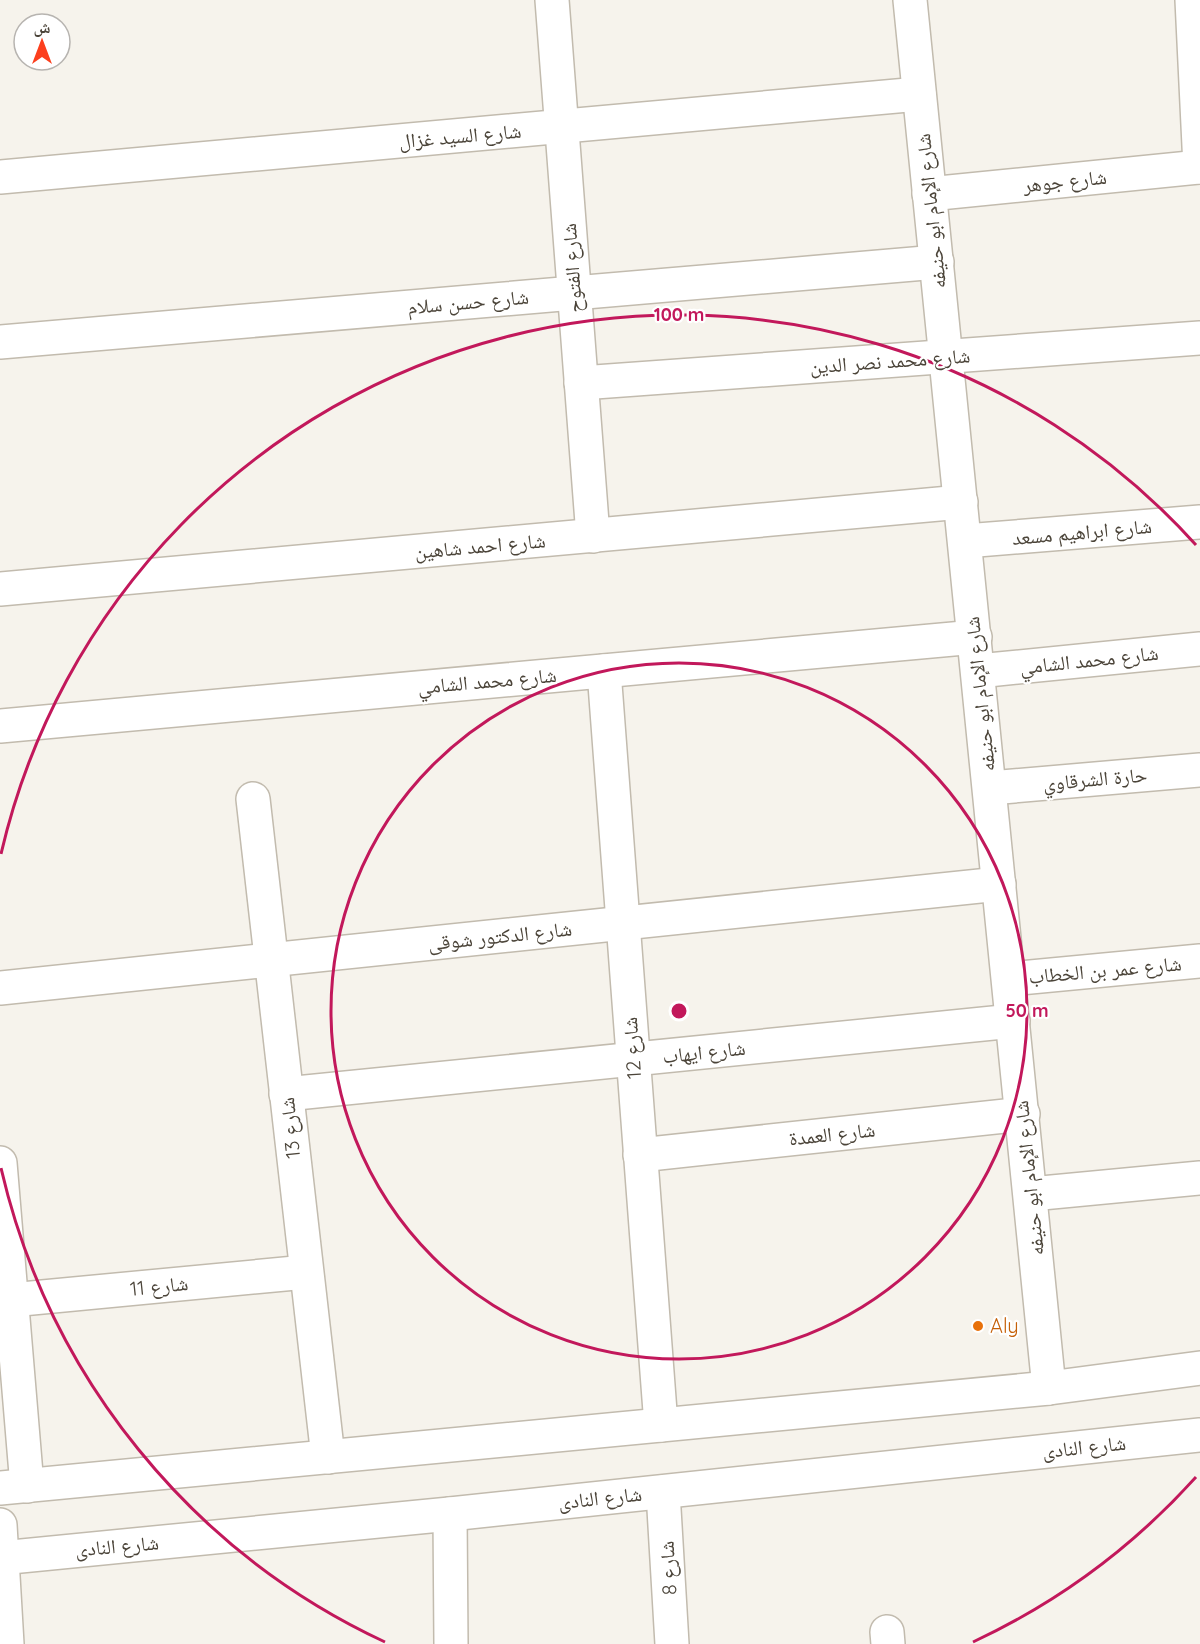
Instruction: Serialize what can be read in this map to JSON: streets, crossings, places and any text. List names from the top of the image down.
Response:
{
  "streets": {
    "street": [
      "شارع السيد غزال",
      "شارع جوهر",
      "شارع الإمام ابو حنيفه",
      "شارع الفتوح",
      "شارع حسن سلام",
      "شارع محمد نصر الدين",
      "شارع ابراهيم مسعد",
      "شارع احمد شاهين",
      "شارع محمد الشامي",
      "حارة الشرقاوي",
      "شارع الدكتور شوقى",
      "شارع عمر بن الخطاب",
      "شارع 12",
      "شارع ايهاب",
      "شارع 13",
      "شارع العمدة",
      "شارع 11",
      "شارع النادى",
      "شارع 8"
    ]
  },
  "crossings": [
    ["شارع السيد غزال", "شارع الإمام ابو حنيفه"],
    ["شارع السيد غزال", "شارع الفتوح"],
    ["شارع جوهر", "شارع الإمام ابو حنيفه"],
    ["شارع الإمام ابو حنيفه", "شارع حسن سلام"],
    ["شارع الإمام ابو حنيفه", "شارع محمد نصر الدين"],
    ["شارع الإمام ابو حنيفه", "شارع ابراهيم مسعد"],
    ["شارع الإمام ابو حنيفه", "شارع احمد شاهين"],
    ["شارع الإمام ابو حنيفه", "شارع محمد الشامي"],
    ["شارع الإمام ابو حنيفه", "حارة الشرقاوي"],
    ["شارع الإمام ابو حنيفه", "شارع الدكتور شوقى"],
    ["شارع الإمام ابو حنيفه", "شارع عمر بن الخطاب"],
    ["شارع الإمام ابو حنيفه", "شارع ايهاب"],
    ["شارع الإمام ابو حنيفه", "شارع العمدة"],
    ["شارع الفتوح", "شارع حسن سلام"],
    ["شارع الفتوح", "شارع محمد نصر الدين"],
    ["شارع الفتوح", "شارع احمد شاهين"],
    ["شارع محمد الشامي", "شارع 12"],
    ["شارع الدكتور شوقى", "شارع 12"],
    ["شارع الدكتور شوقى", "شارع 13"],
    ["شارع 12", "شارع ايهاب"],
    ["شارع 12", "شارع العمدة"],
    ["شارع ايهاب", "شارع 13"],
    ["شارع 13", "شارع 11"],
    ["شارع النادى", "شارع 8"]
  ],
  "places": ["Aly"],
  "north": "top",
  "rings": ["100 m", "50 m"]
}
